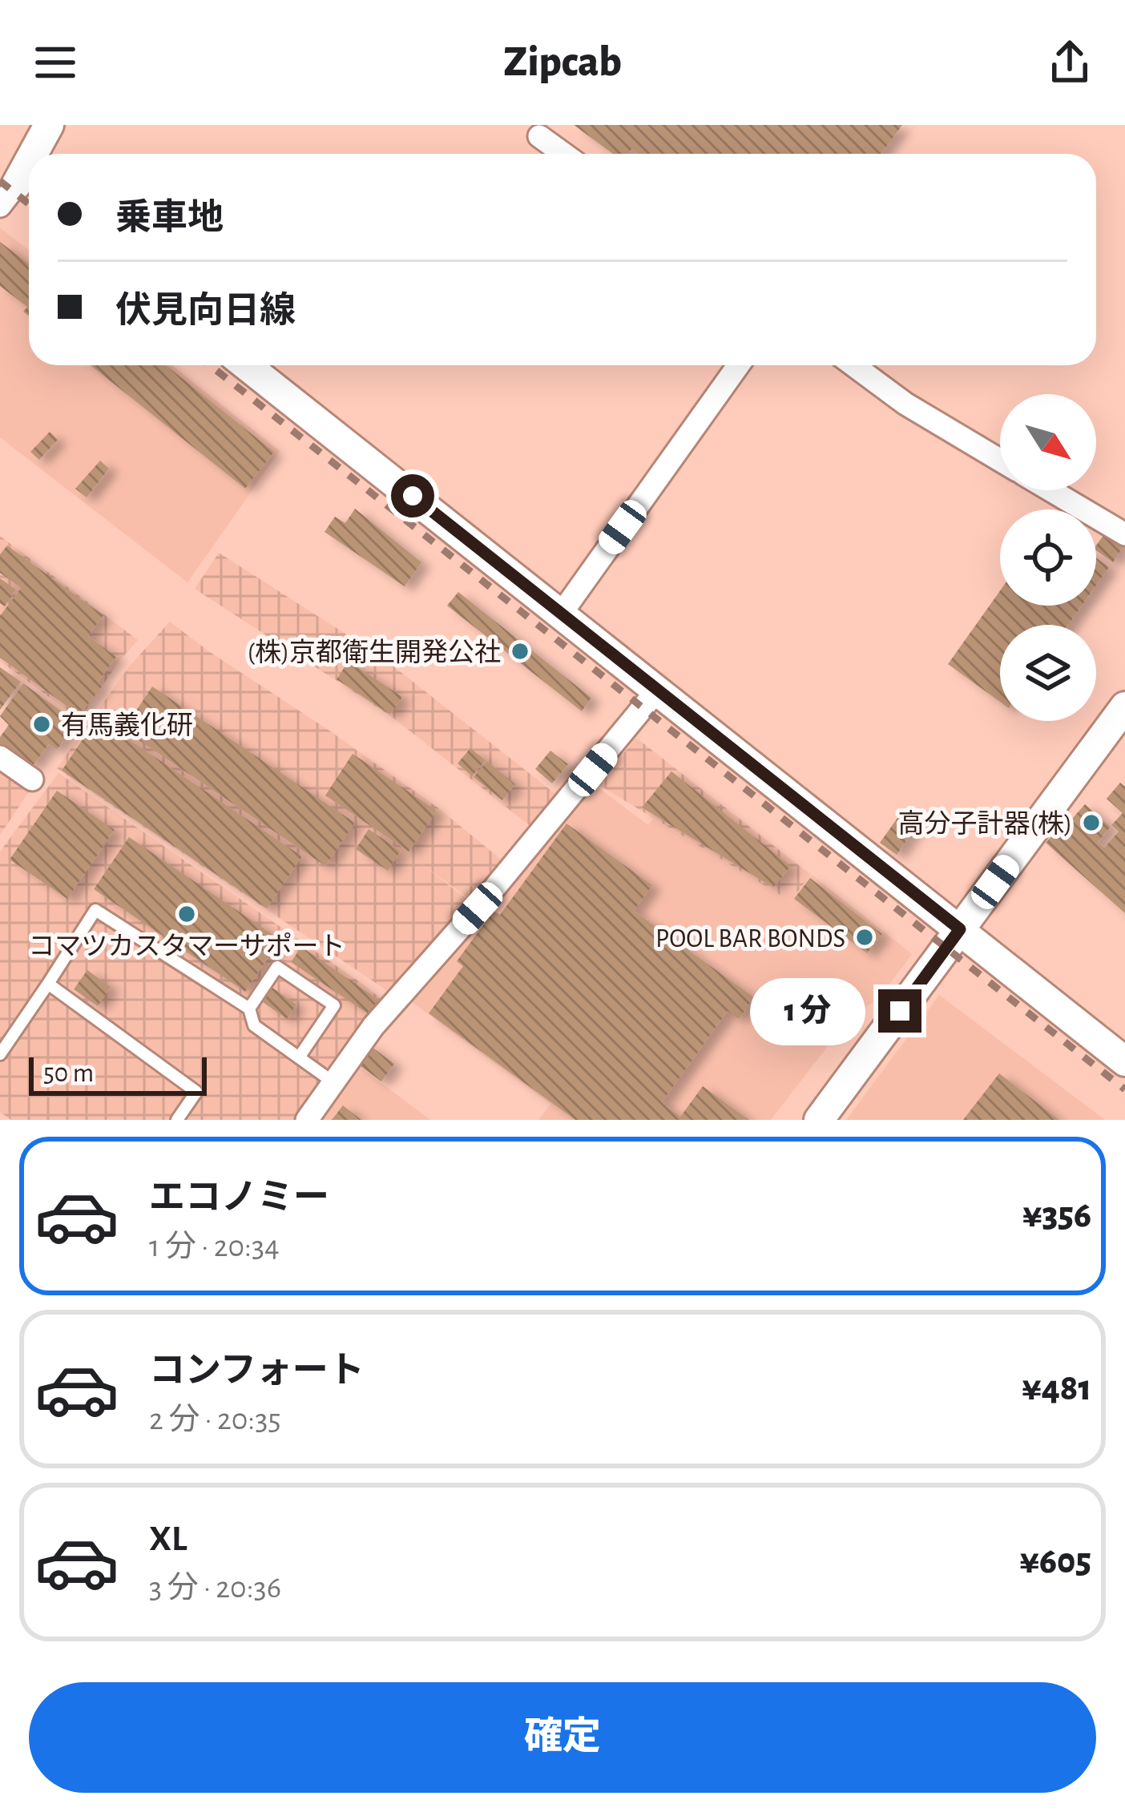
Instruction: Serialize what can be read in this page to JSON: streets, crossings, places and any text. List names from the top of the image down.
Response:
{
  "places": [
    "(株)京都衛生開発公社",
    "有馬義化研",
    "高分子計器(株)",
    "コマツカスタマーサポート",
    "POOL BAR BONDS"
  ],
  "scale_bar": "50 m",
  "north": "bottom right",
  "page": {
    "header": "Zipcab",
    "banner": ["乗車地", "伏見向日線"],
    "bubble": "1 分",
    "scale": "50 m",
    "list": [
      {
        "name": "エコノミー",
        "note": "1 分 · 20:34",
        "value": "¥356"
      },
      {
        "name": "コンフォート",
        "note": "2 分 · 20:35",
        "value": "¥481"
      },
      {
        "name": "XL",
        "note": "3 分 · 20:36",
        "value": "¥605"
      }
    ],
    "buttons": "確定"
  }
}
